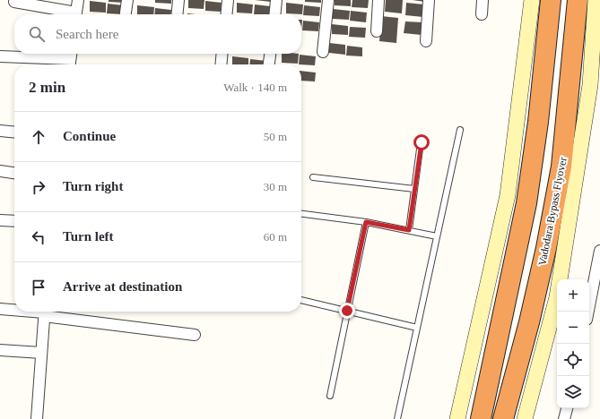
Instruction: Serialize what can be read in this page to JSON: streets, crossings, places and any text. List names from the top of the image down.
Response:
{
  "streets": {
    "highway": ["Vadodara Bypass Flyover"]
  },
  "page": {
    "search": "Search here",
    "heading": ["2 min", "Walk · 140 m"],
    "list": [
      ["Continue", "50 m"],
      ["Turn right", "30 m"],
      ["Turn left", "60 m"],
      "Arrive at destination"
    ],
    "map_buttons": ["+", "−"]
  }
}
